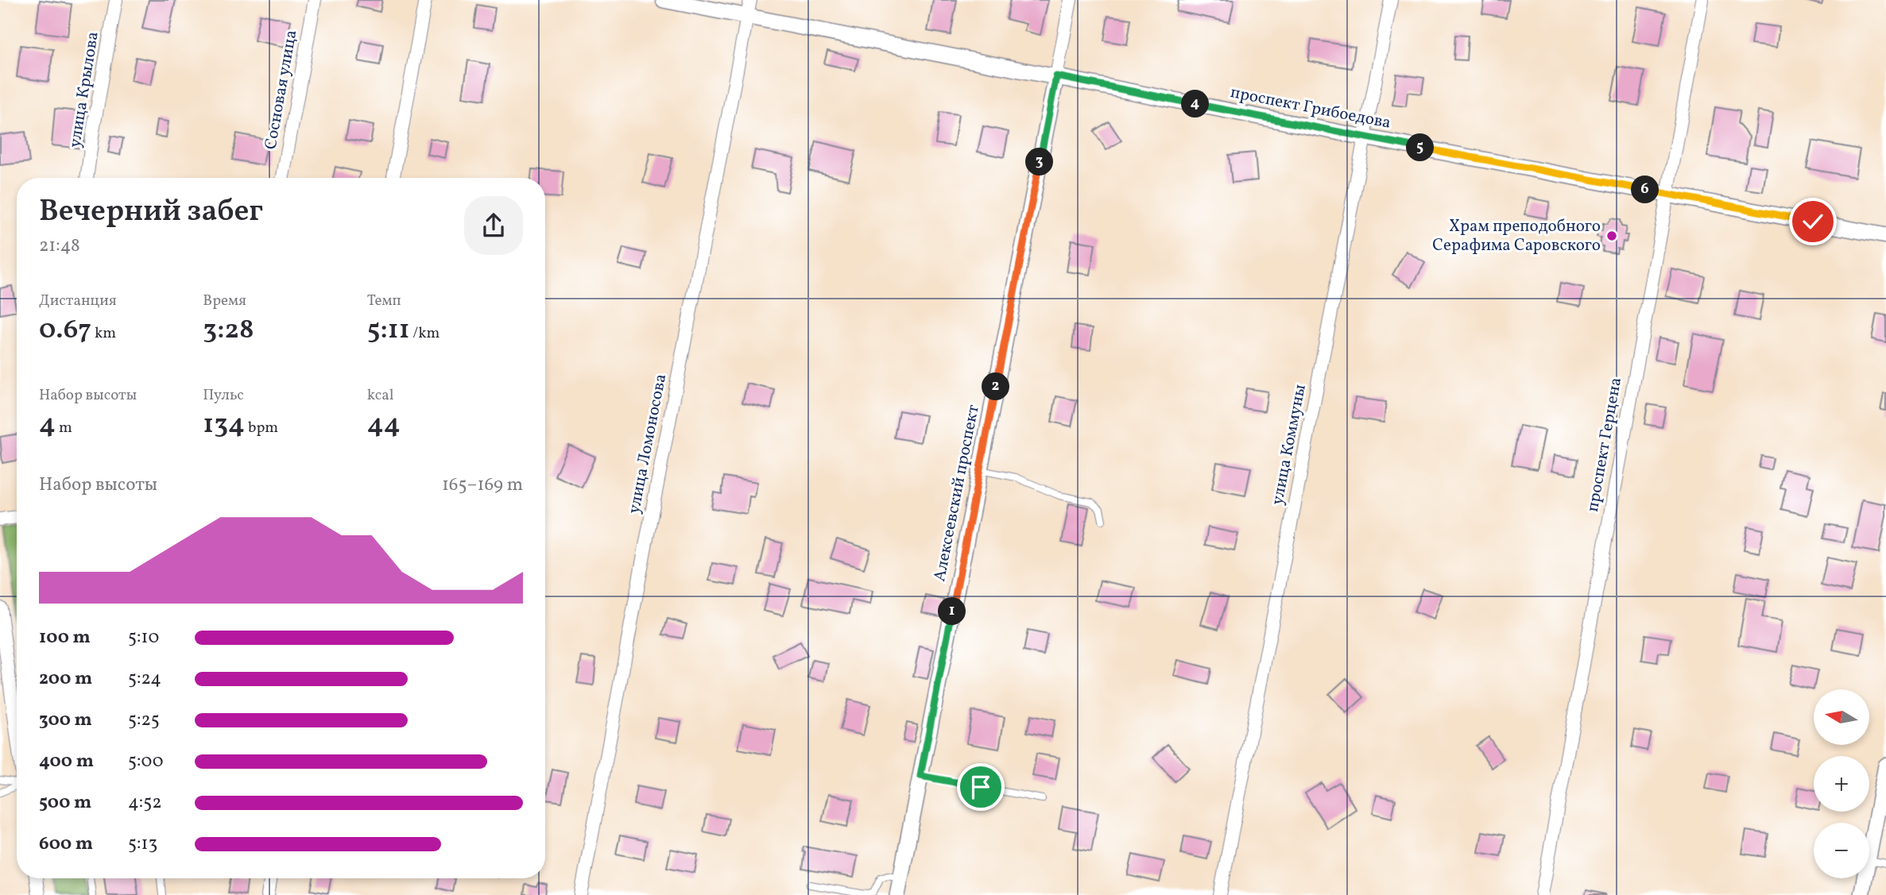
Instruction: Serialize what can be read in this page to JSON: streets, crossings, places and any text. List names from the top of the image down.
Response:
{
  "streets": {
    "street": [
      "улица Крылова",
      "Сосновая улица",
      "проспект Грибоедова",
      "улица Ломоносова",
      "улица Коммуны",
      "проспект Герцена",
      "Алексеевский проспект"
    ]
  },
  "crossings": [
    ["проспект Грибоедова", "улица Ломоносова"],
    ["проспект Грибоедова", "улица Коммуны"],
    ["проспект Грибоедова", "проспект Герцена"],
    ["проспект Грибоедова", "Алексеевский проспект"]
  ],
  "places": ["Храм преподобного Серафима Саровского"],
  "north": "left",
  "page": {
    "pins": [
      "4",
      "5",
      "3",
      "6",
      "2",
      "1"
    ],
    "heading": ["Вечерний забег", "21:48"],
    "stats": [
      ["Дистанция", "0.67 km"],
      ["Время", "3:28"],
      ["Темп", "5:11 /km"],
      ["Набор высоты", "4 m"],
      ["Пульс", "134 bpm"],
      ["kcal", "44"]
    ],
    "chart": ["Набор высоты", "165–169 m"],
    "list": [
      {
        "name": "100 m",
        "note": "5:10"
      },
      {
        "name": "200 m",
        "note": "5:24"
      },
      {
        "name": "300 m",
        "note": "5:25"
      },
      {
        "name": "400 m",
        "note": "5:00"
      },
      {
        "name": "500 m",
        "note": "4:52"
      },
      {
        "name": "600 m",
        "note": "5:13"
      }
    ],
    "map_buttons": ["+", "−"]
  }
}
